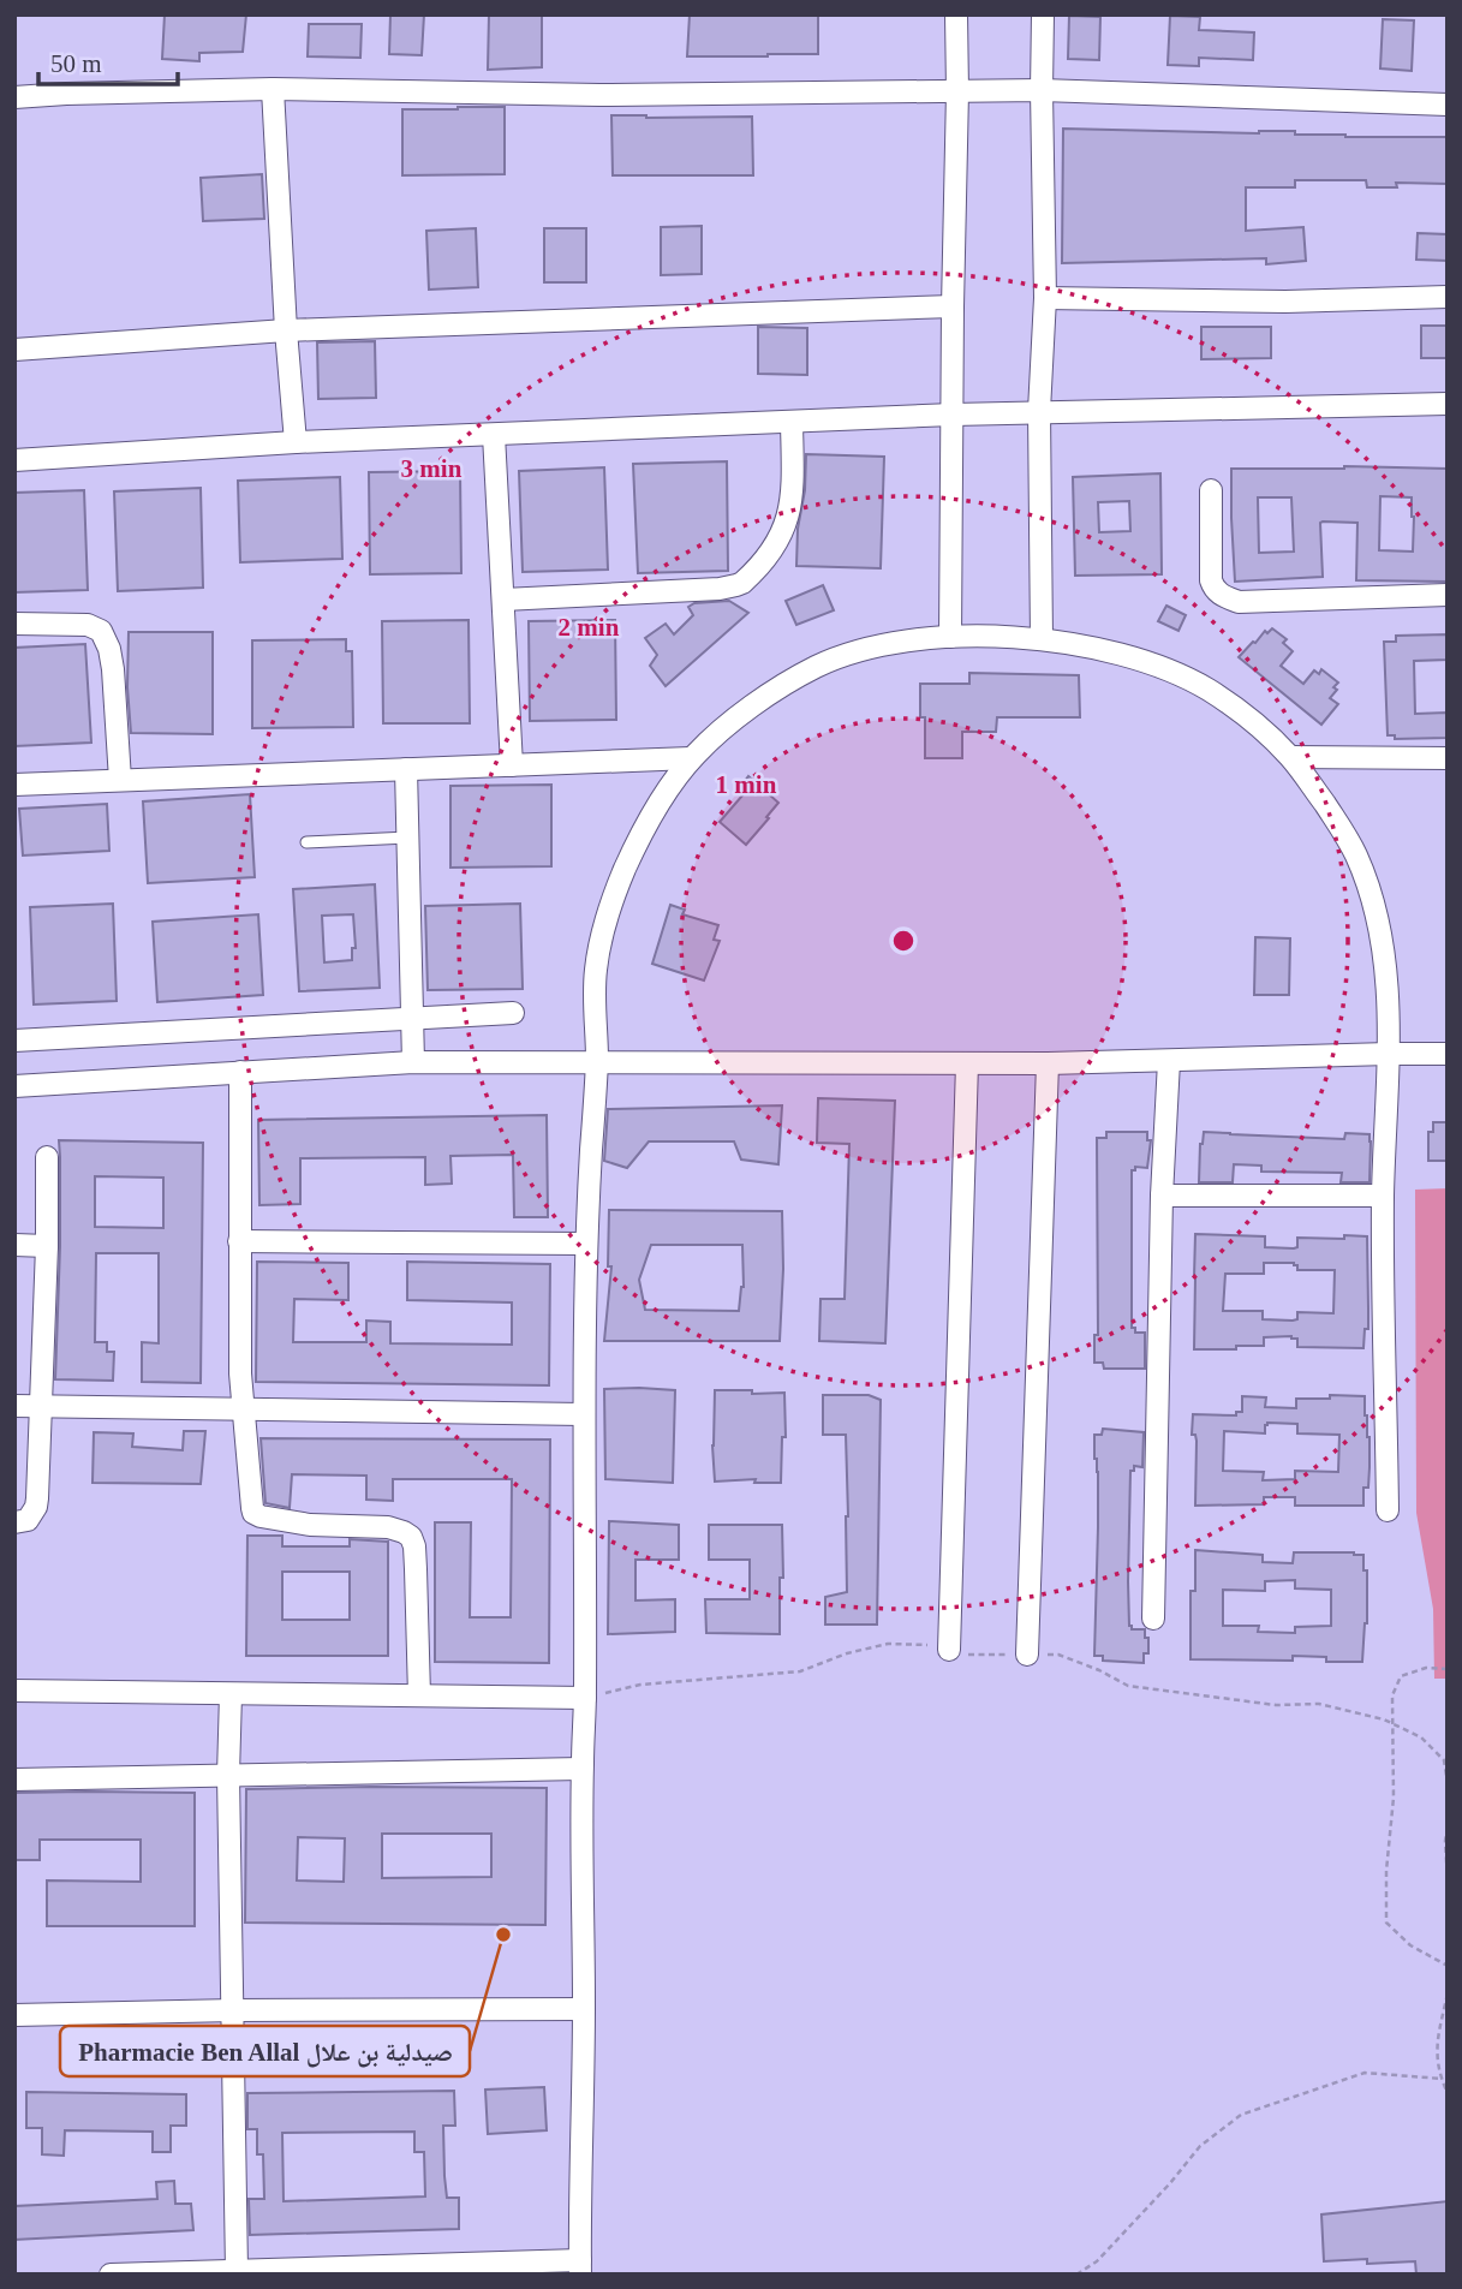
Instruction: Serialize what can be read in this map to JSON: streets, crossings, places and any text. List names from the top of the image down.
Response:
{
  "places": ["Pharmacie Ben Allal صيدلية بن علال"],
  "scale_bar": "50 m",
  "rings": ["3 min", "2 min", "1 min"]
}
